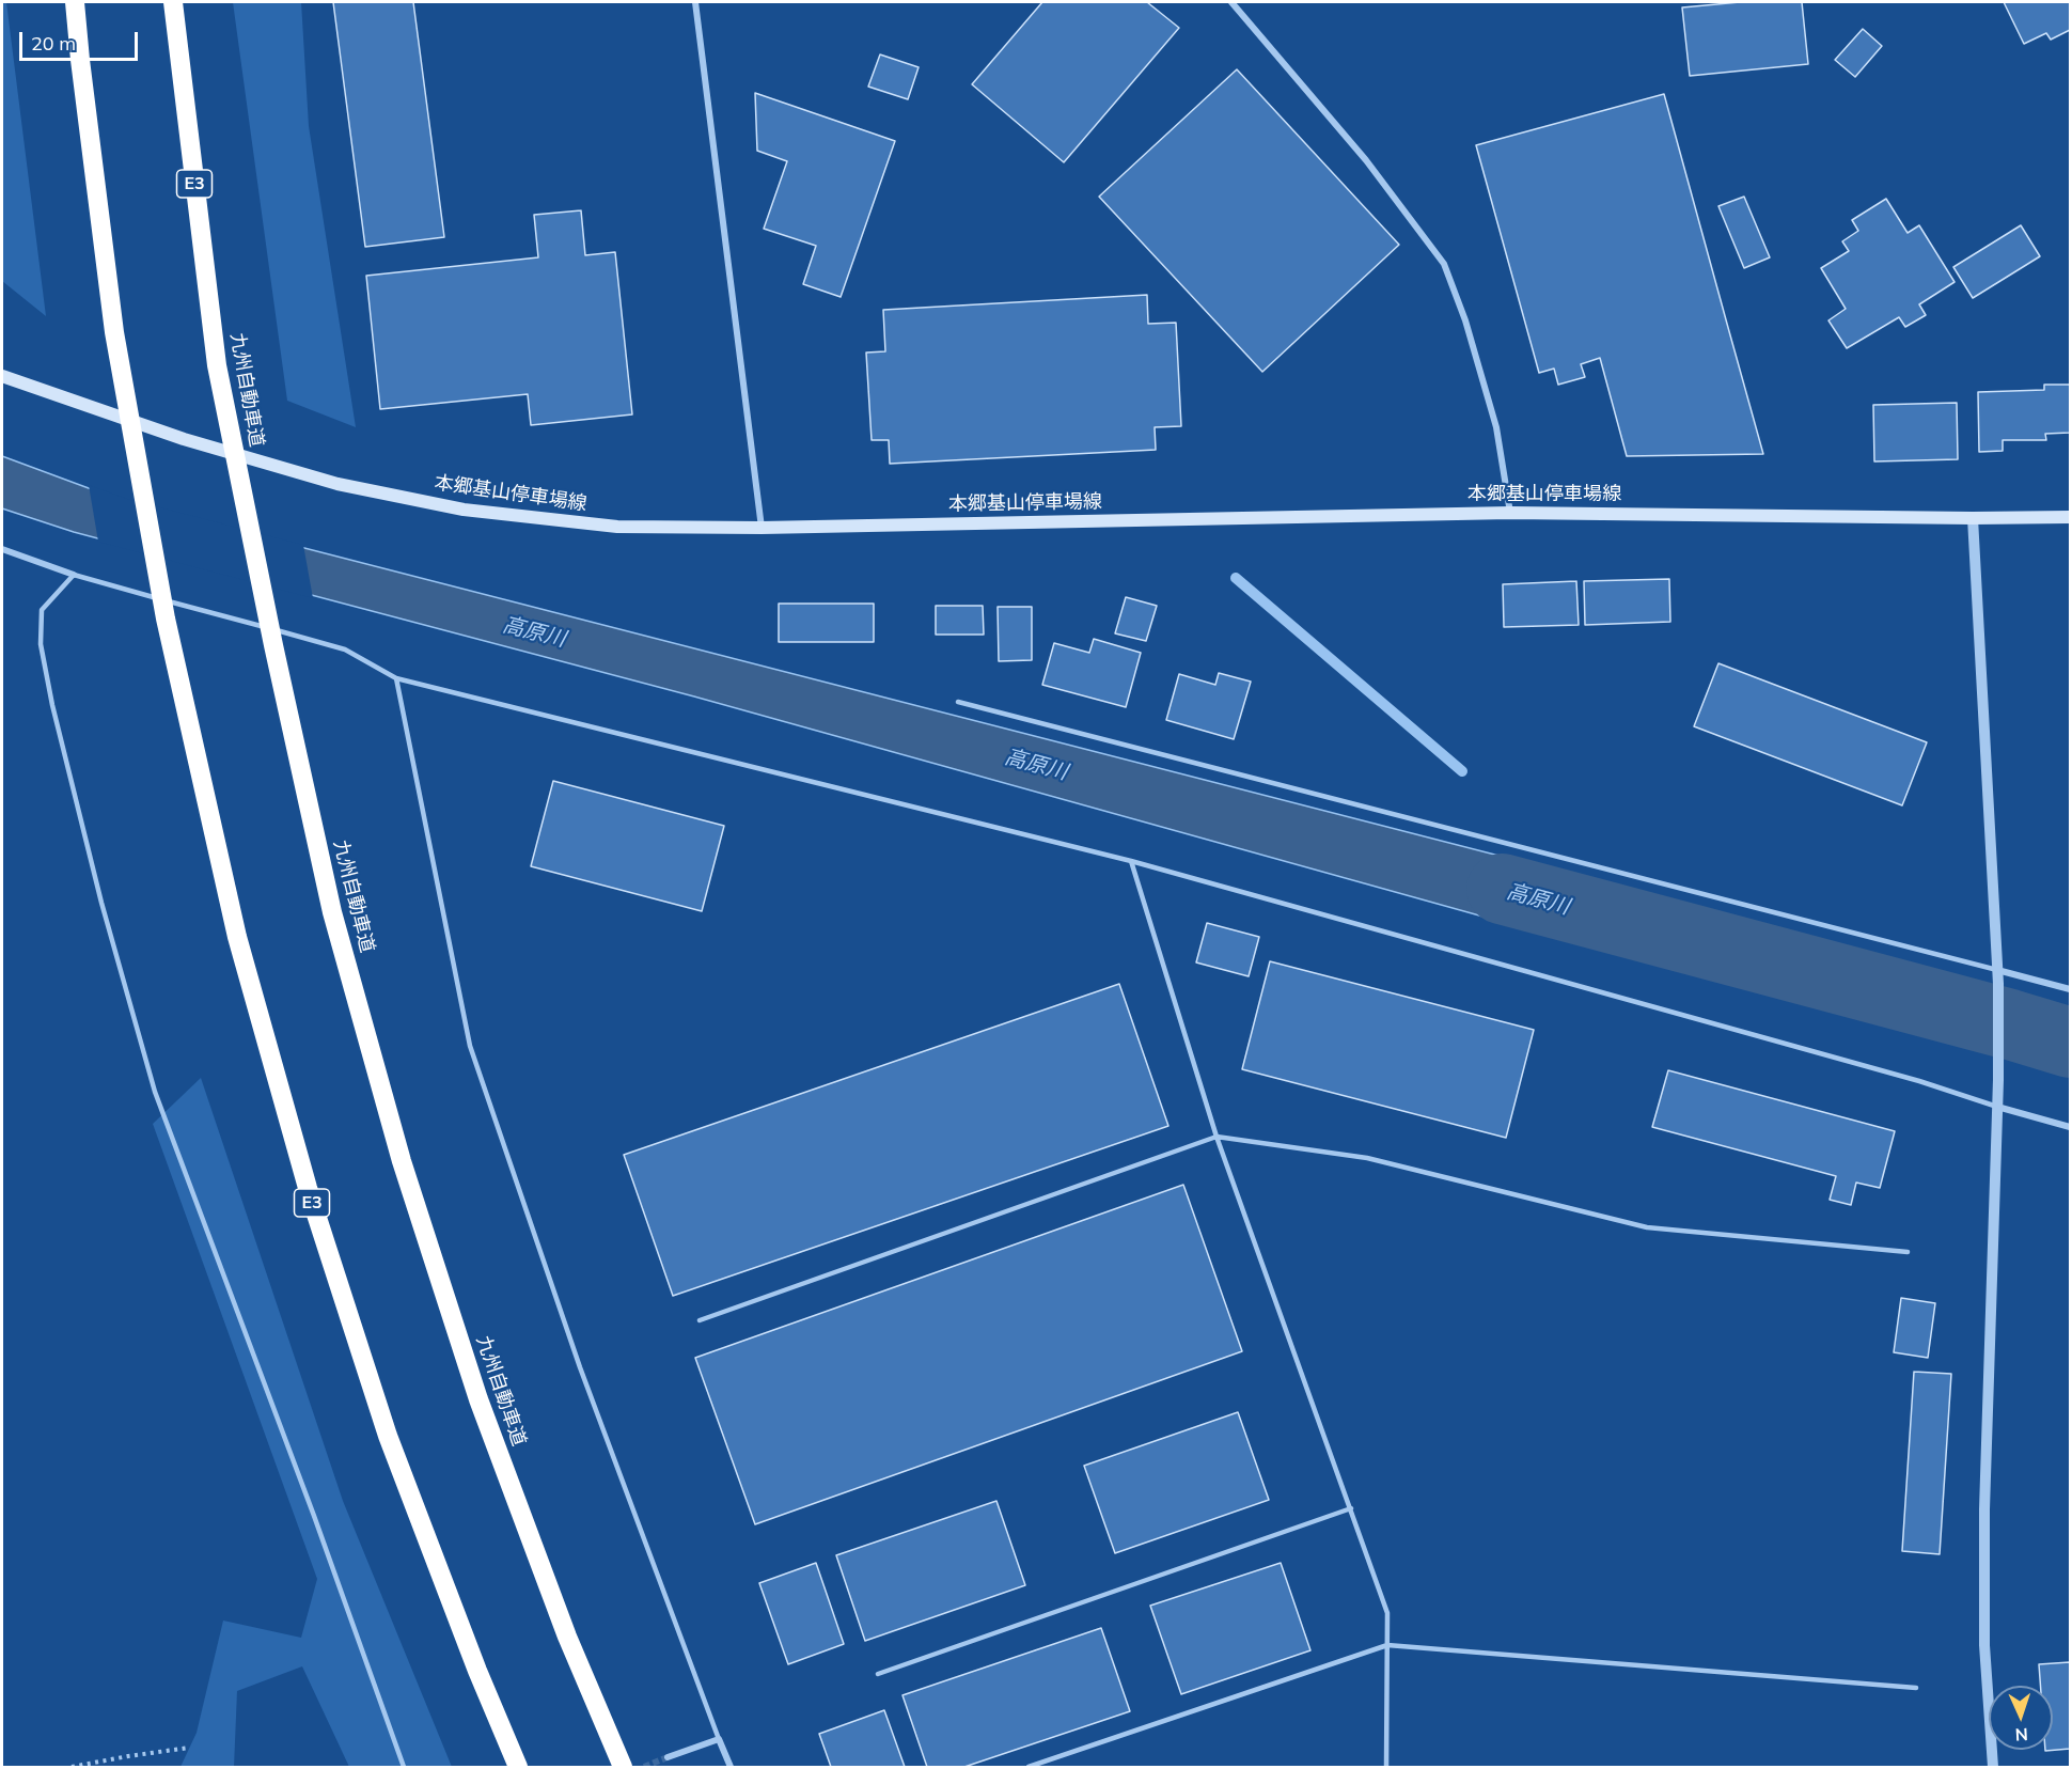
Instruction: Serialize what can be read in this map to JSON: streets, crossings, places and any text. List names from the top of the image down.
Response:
{
  "streets": {
    "highway": ["E3", "九州自動車道"],
    "main road": ["本郷基山停車場線"]
  },
  "water": ["高原川"],
  "scale_bar": "20 m",
  "north": "bottom"
}
